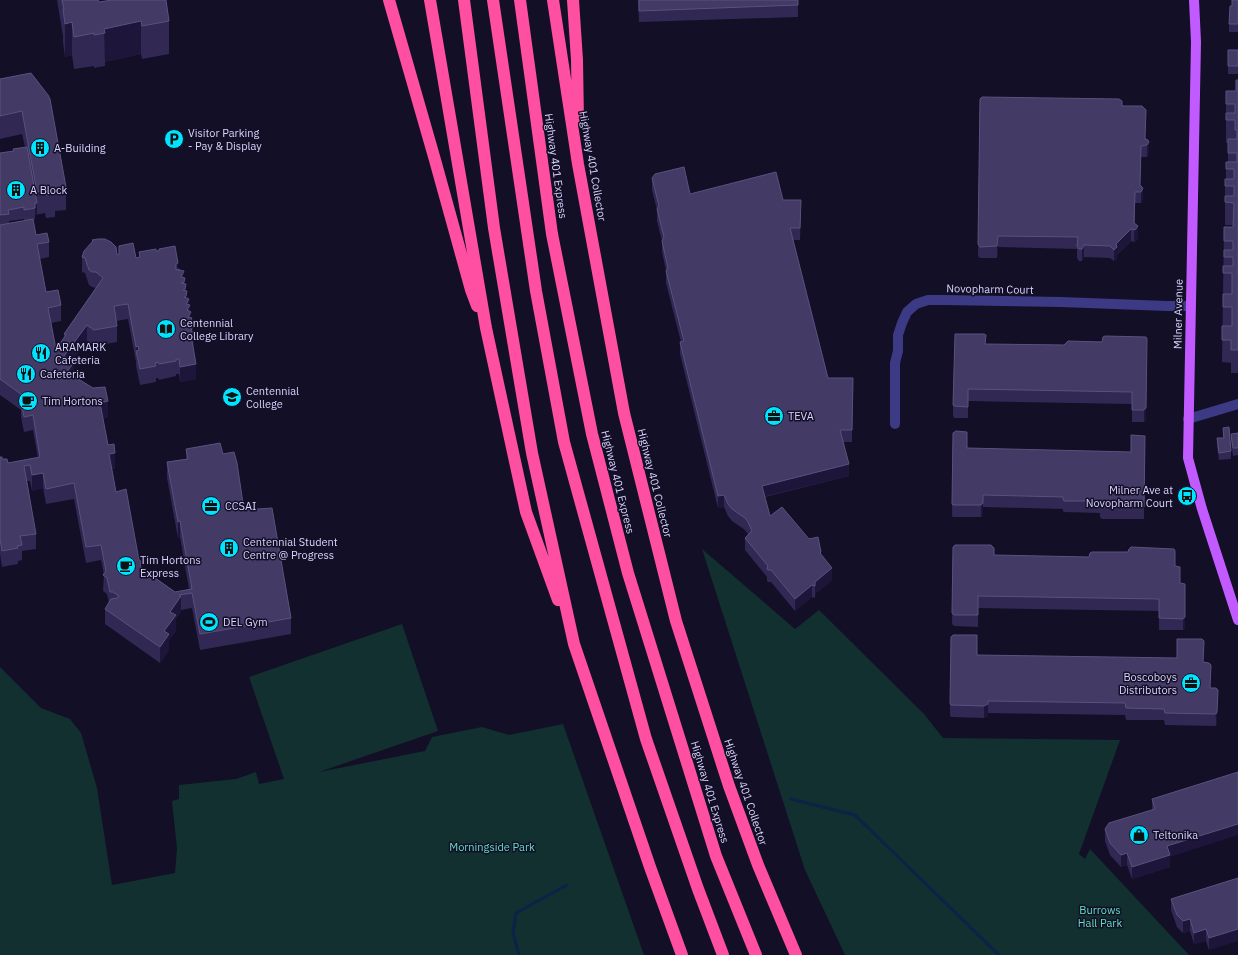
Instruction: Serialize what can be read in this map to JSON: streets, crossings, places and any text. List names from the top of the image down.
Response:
{
  "streets": {
    "highway": ["Highway 401 Express", "Highway 401 Collector"],
    "main road": ["Milner Avenue"],
    "street": ["Novopharm Court"]
  },
  "crossings": [
    ["Novopharm Court", "Milner Avenue"]
  ],
  "parks": ["Morningside Park", "Burrows Hall Park"],
  "places": {
    "parking": ["Visitor Parking - Pay & Display"],
    "building": ["A-Building", "A Block", "Centennial Student Centre @ Progress"],
    "library": ["Centennial College Library"],
    "restaurant": ["ARAMARK Cafeteria", "Cafeteria"],
    "school or university": ["Centennial College"],
    "cafe": ["Tim Hortons", "Tim Hortons Express"],
    "office": ["TEVA", "CCSAI", "Boscoboys Distributors"],
    "bus stop": ["Milner Ave at Novopharm Court"],
    "sports": ["DEL Gym"],
    "shop": ["Teltonika"]
  }
}
